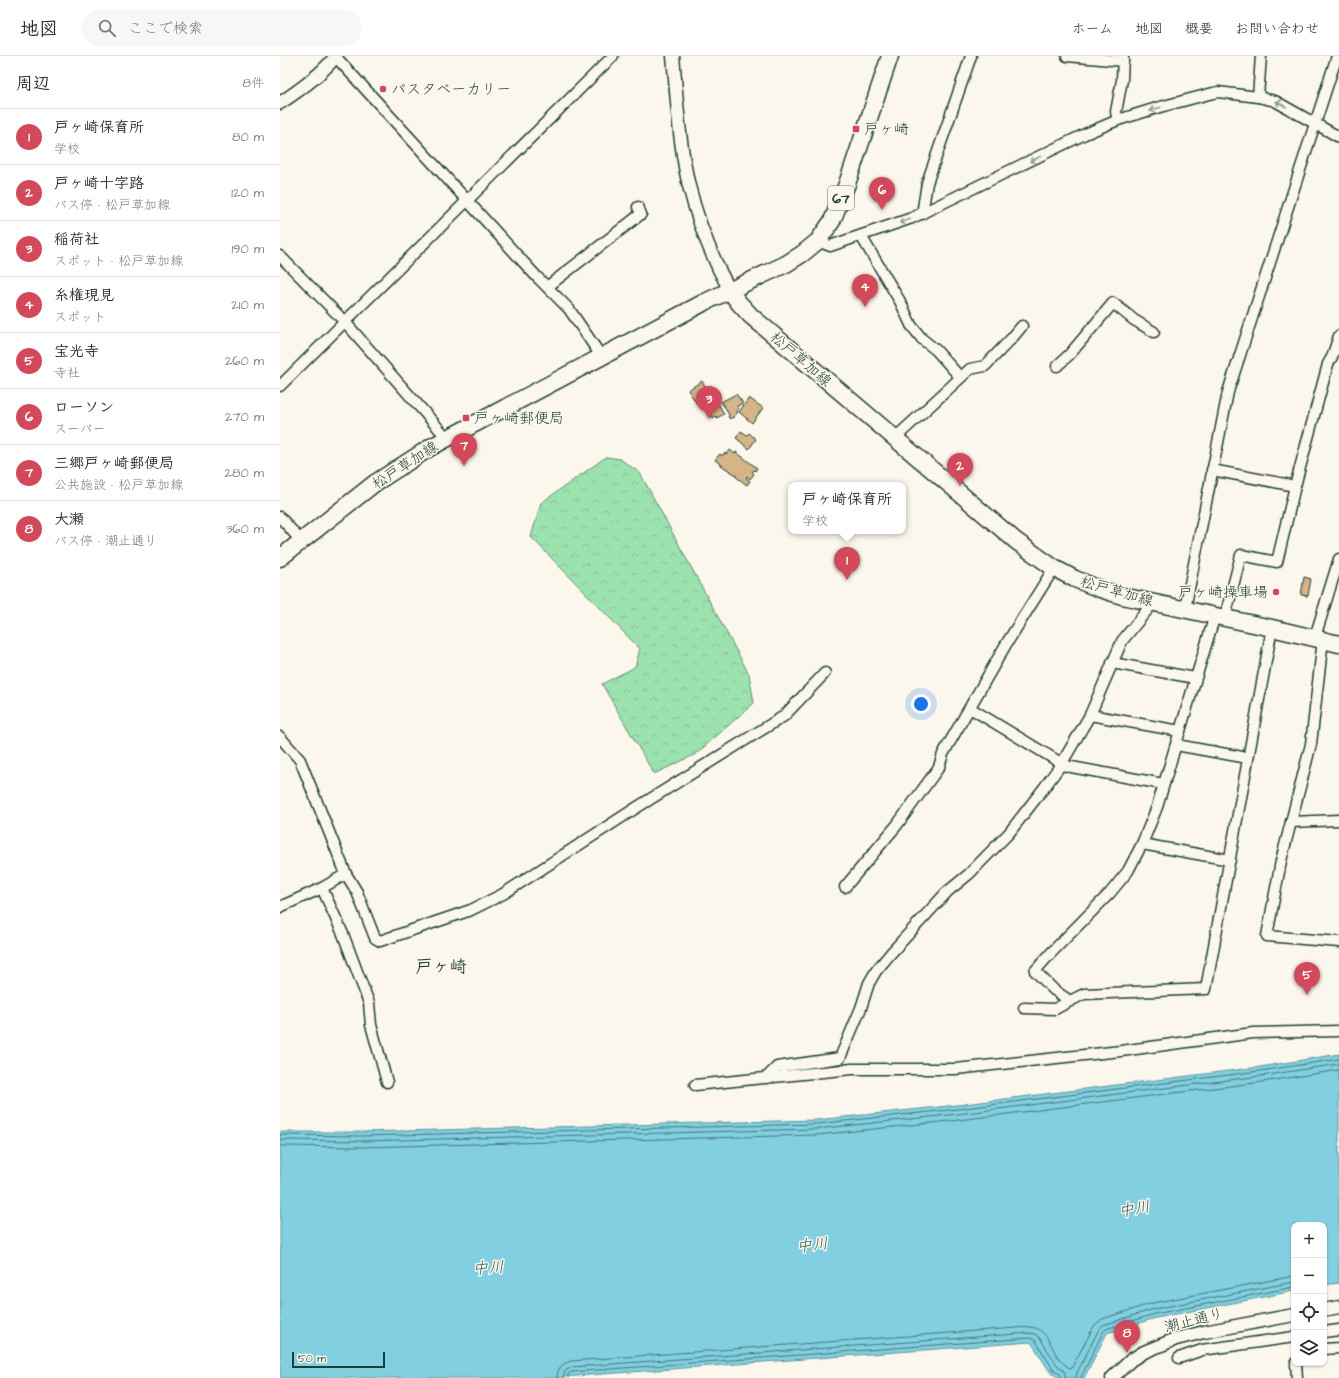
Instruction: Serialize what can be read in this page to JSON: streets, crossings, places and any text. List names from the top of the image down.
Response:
{
  "streets": {
    "main road": ["67", "松戸草加線"],
    "street": ["潮止通り"]
  },
  "crossings": [
    ["67", "松戸草加線"]
  ],
  "districts": ["戸ヶ崎"],
  "water": ["中川"],
  "places": {
    "other": ["パスタベーカリー", "戸ヶ崎操車場"],
    "transit": ["戸ヶ崎", "戸ヶ崎郵便局"]
  },
  "scale_bar": "50 m",
  "page": {
    "header": "地図",
    "search": "ここで検索",
    "nav": [
      "ホーム",
      "地図",
      "概要",
      "お問い合わせ"
    ],
    "heading": ["周辺", "8件"],
    "list": [
      {
        "mark": "1",
        "name": "戸ヶ崎保育所",
        "note": "学校",
        "value": "80 m"
      },
      {
        "mark": "2",
        "name": "戸ヶ崎十字路",
        "note": "バス停 · 松戸草加線",
        "value": "120 m"
      },
      {
        "mark": "3",
        "name": "稲荷社",
        "note": "スポット · 松戸草加線",
        "value": "190 m"
      },
      {
        "mark": "4",
        "name": "糸権現見",
        "note": "スポット",
        "value": "210 m"
      },
      {
        "mark": "5",
        "name": "宝光寺",
        "note": "寺社",
        "value": "260 m"
      },
      {
        "mark": "6",
        "name": "ローソン",
        "note": "スーパー",
        "value": "270 m"
      },
      {
        "mark": "7",
        "name": "三郷戸ヶ崎郵便局",
        "note": "公共施設 · 松戸草加線",
        "value": "280 m"
      },
      {
        "mark": "8",
        "name": "大瀬",
        "note": "バス停 · 潮止通り",
        "value": "360 m"
      }
    ],
    "pins": [
      "6",
      "4",
      "3",
      "7",
      "2",
      "1",
      "5",
      "8"
    ],
    "popup": ["戸ヶ崎保育所", "学校"],
    "map_buttons": ["+", "−"],
    "scale": "50 m"
  }
}
